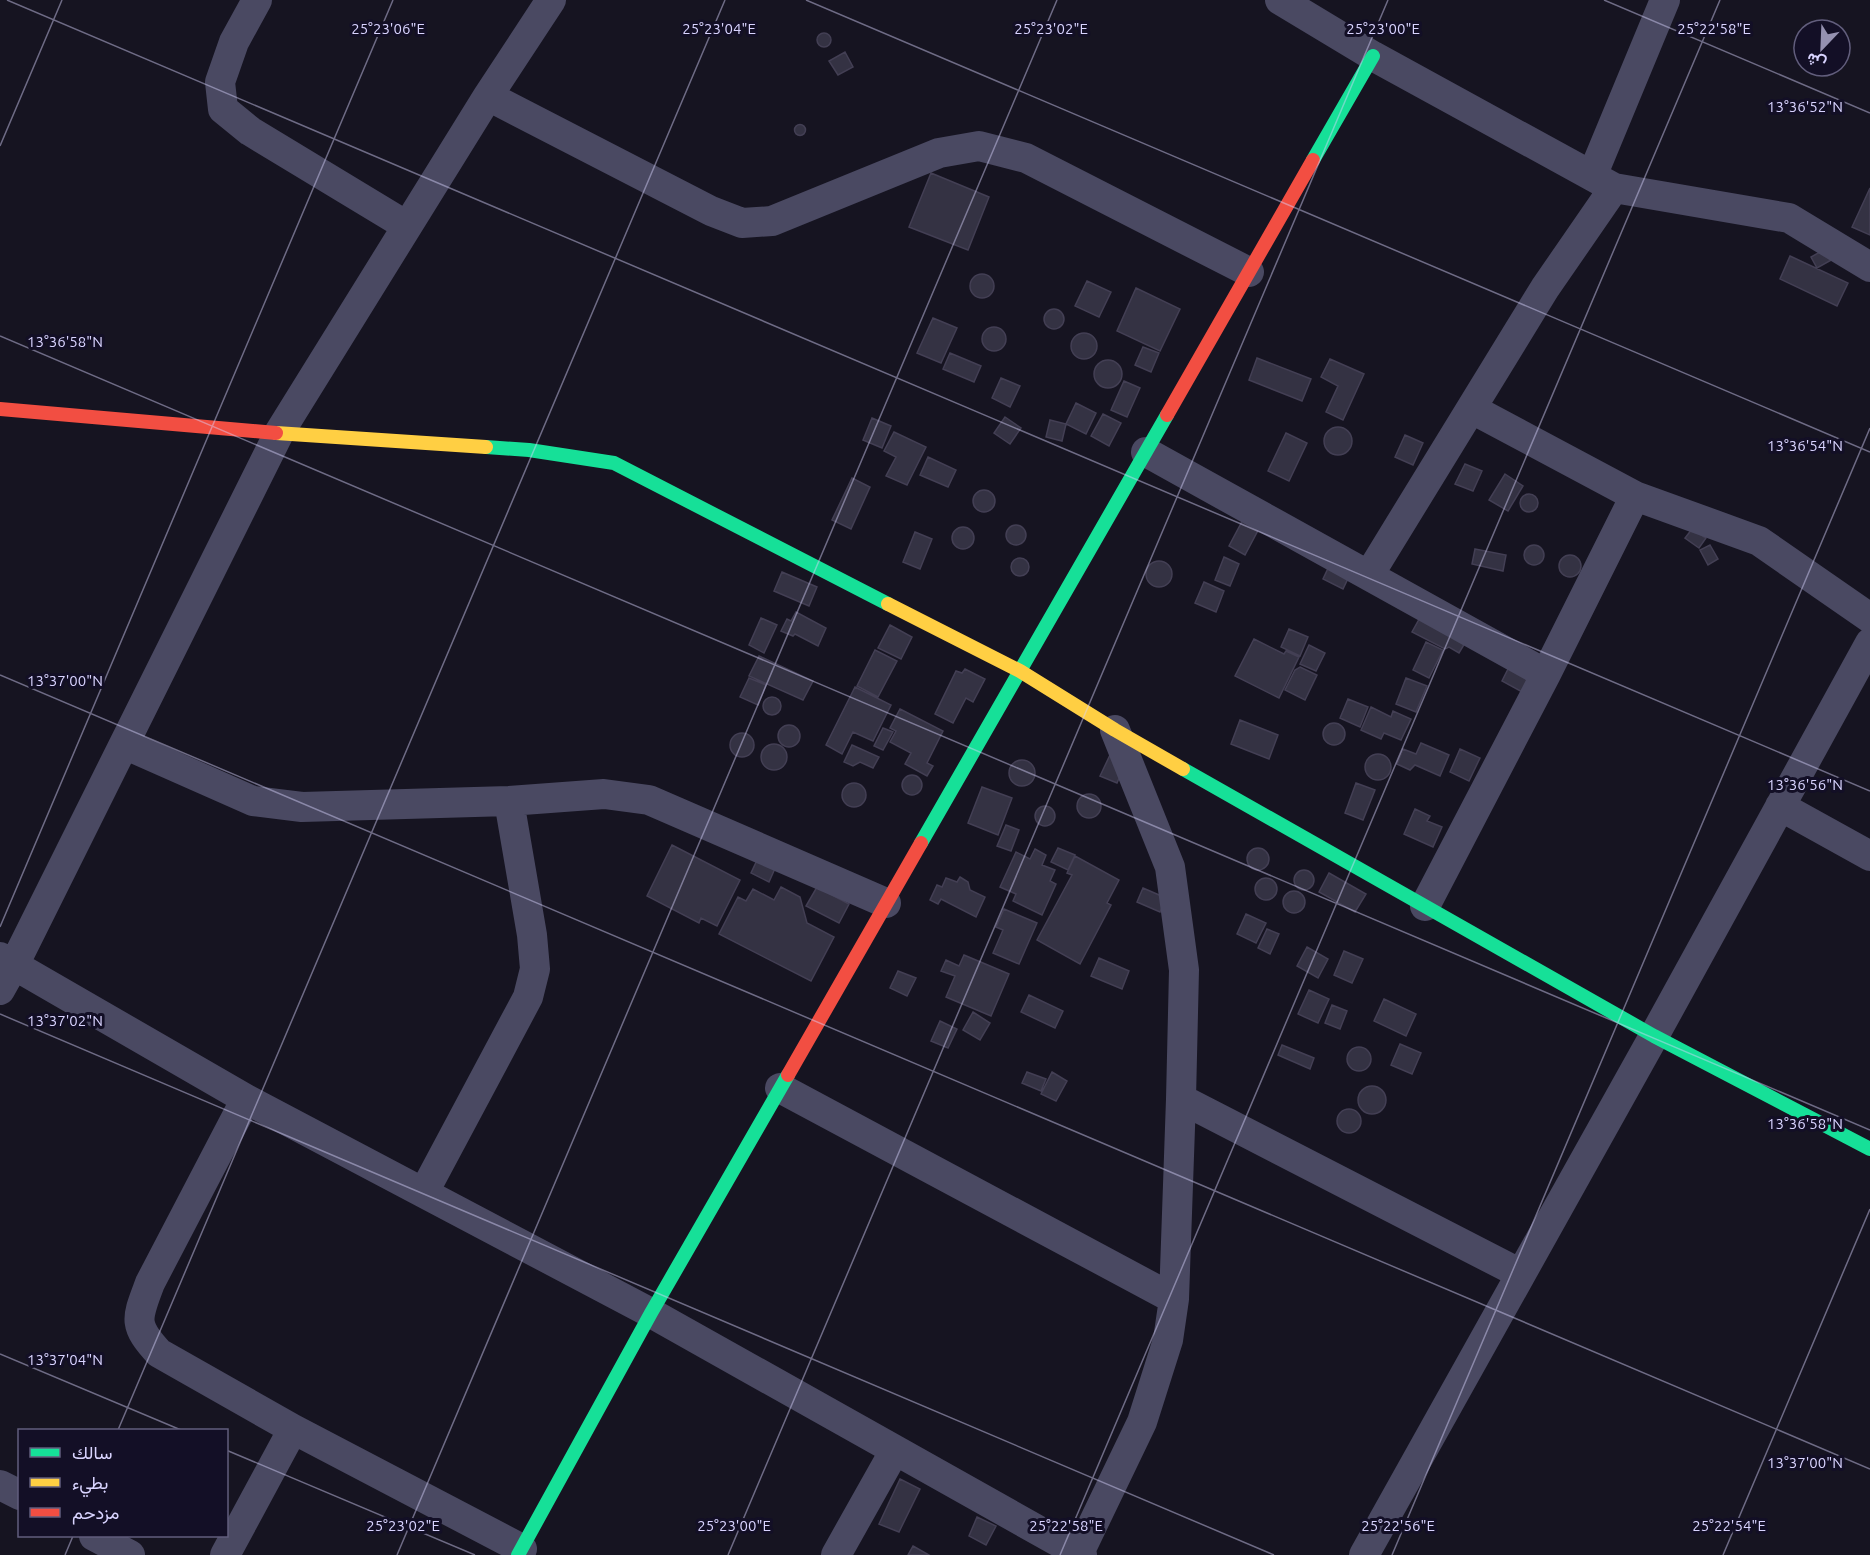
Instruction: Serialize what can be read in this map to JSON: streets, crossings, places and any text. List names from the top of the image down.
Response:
{
  "legend": ["سالك", "بطيء", "مزدحم"],
  "north": "bottom left",
  "coordinates": [
    "25°23'06\"E",
    "25°23'04\"E",
    "25°23'02\"E",
    "25°23'00\"E",
    "25°22'58\"E",
    "13°36'52\"N",
    "13°36'58\"N",
    "13°36'54\"N",
    "13°37'00\"N",
    "13°36'56\"N",
    "13°37'02\"N",
    "13°37'04\"N",
    "25°22'56\"E",
    "25°22'54\"E"
  ]
}
